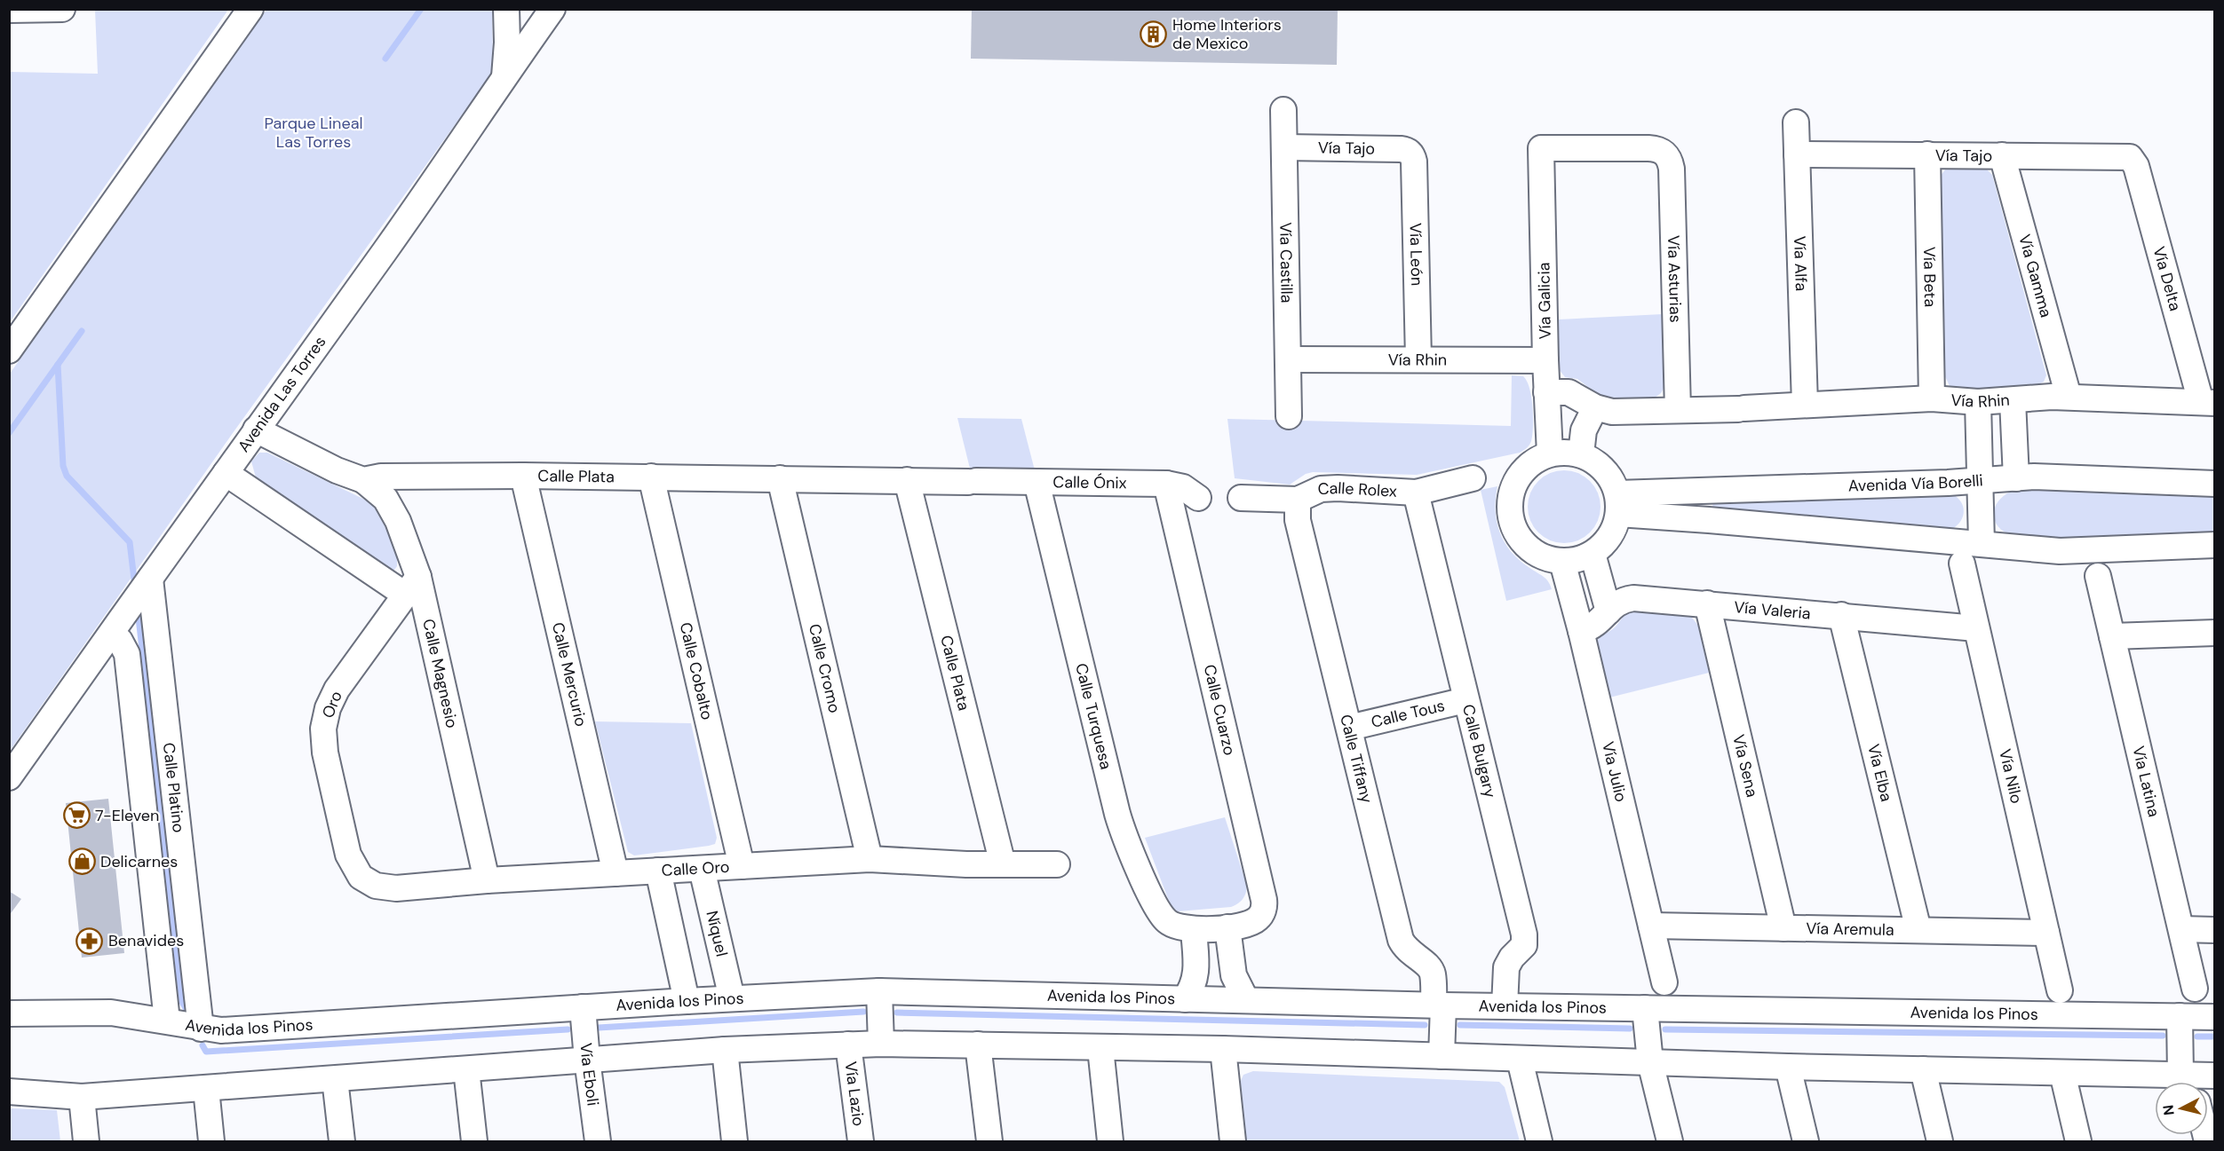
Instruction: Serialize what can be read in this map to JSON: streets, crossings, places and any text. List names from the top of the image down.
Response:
{
  "streets": {
    "street": [
      "Vía Tajo",
      "Vía León",
      "Vía Castilla",
      "Vía Alfa",
      "Vía Gamma",
      "Vía Beta",
      "Vía Delta",
      "Vía Asturias",
      "Vía Galicia",
      "Vía Rhin",
      "Avenida Las Torres",
      "Calle Plata",
      "Calle Ónix",
      "Avenida Vía Borelli",
      "Calle Rolex",
      "Vía Valeria",
      "Calle Cromo",
      "Calle Cobalto",
      "Calle Magnesio",
      "Calle Mercurio",
      "Oro",
      "Calle Cuarzo",
      "Calle Tous",
      "Calle Turquesa",
      "Calle Bulgary",
      "Calle Tiffany",
      "Vía Sena",
      "Vía Julio",
      "Vía Elba",
      "Vía Nilo",
      "Vía Latina",
      "Calle Platino",
      "Calle Oro",
      "Vía Aremula",
      "Níquel",
      "Avenida los Pinos",
      "Vía Eboli",
      "Vía Lazio"
    ]
  },
  "crossings": [
    ["Vía Tajo", "Vía León"],
    ["Vía Tajo", "Vía Castilla"],
    ["Vía Tajo", "Vía Alfa"],
    ["Vía Tajo", "Vía Gamma"],
    ["Vía Tajo", "Vía Beta"],
    ["Vía Tajo", "Vía Delta"],
    ["Vía León", "Vía Rhin"],
    ["Vía Castilla", "Vía Rhin"],
    ["Vía Alfa", "Vía Rhin"],
    ["Vía Gamma", "Vía Rhin"],
    ["Vía Beta", "Vía Rhin"],
    ["Vía Delta", "Vía Rhin"],
    ["Vía Asturias", "Vía Galicia"],
    ["Vía Asturias", "Vía Rhin"],
    ["Vía Galicia", "Vía Rhin"],
    ["Vía Galicia", "Avenida Vía Borelli"],
    ["Vía Galicia", "Vía Julio"],
    ["Avenida Las Torres", "Calle Plata"],
    ["Avenida Las Torres", "Calle Platino"],
    ["Calle Plata", "Calle Ónix"],
    ["Calle Plata", "Calle Cromo"],
    ["Calle Plata", "Calle Cobalto"],
    ["Calle Plata", "Calle Magnesio"],
    ["Calle Plata", "Calle Mercurio"],
    ["Calle Plata", "Calle Oro"],
    ["Calle Ónix", "Calle Cuarzo"],
    ["Calle Ónix", "Calle Turquesa"],
    ["Avenida Vía Borelli", "Vía Julio"],
    ["Calle Rolex", "Calle Bulgary"],
    ["Calle Rolex", "Calle Tiffany"],
    ["Vía Valeria", "Vía Sena"],
    ["Vía Valeria", "Vía Julio"],
    ["Vía Valeria", "Vía Elba"],
    ["Vía Valeria", "Vía Nilo"],
    ["Calle Cromo", "Calle Oro"],
    ["Calle Cobalto", "Calle Oro"],
    ["Calle Magnesio", "Oro"],
    ["Calle Magnesio", "Calle Oro"],
    ["Calle Mercurio", "Calle Oro"],
    ["Oro", "Calle Oro"],
    ["Calle Tous", "Calle Bulgary"],
    ["Calle Tous", "Calle Tiffany"],
    ["Calle Bulgary", "Avenida los Pinos"],
    ["Calle Tiffany", "Avenida los Pinos"],
    ["Vía Sena", "Vía Aremula"],
    ["Vía Julio", "Vía Aremula"],
    ["Vía Elba", "Vía Aremula"],
    ["Vía Nilo", "Vía Aremula"],
    ["Calle Platino", "Avenida los Pinos"],
    ["Calle Oro", "Níquel"],
    ["Níquel", "Avenida los Pinos"],
    ["Avenida los Pinos", "Vía Eboli"]
  ],
  "parks": ["Parque Lineal Las Torres"],
  "places": {
    "building": ["Home Interiors de Mexico"],
    "supermarket": ["7-Eleven"],
    "shop": ["Delicarnes"],
    "pharmacy": ["Benavides"]
  },
  "north": "left"
}
